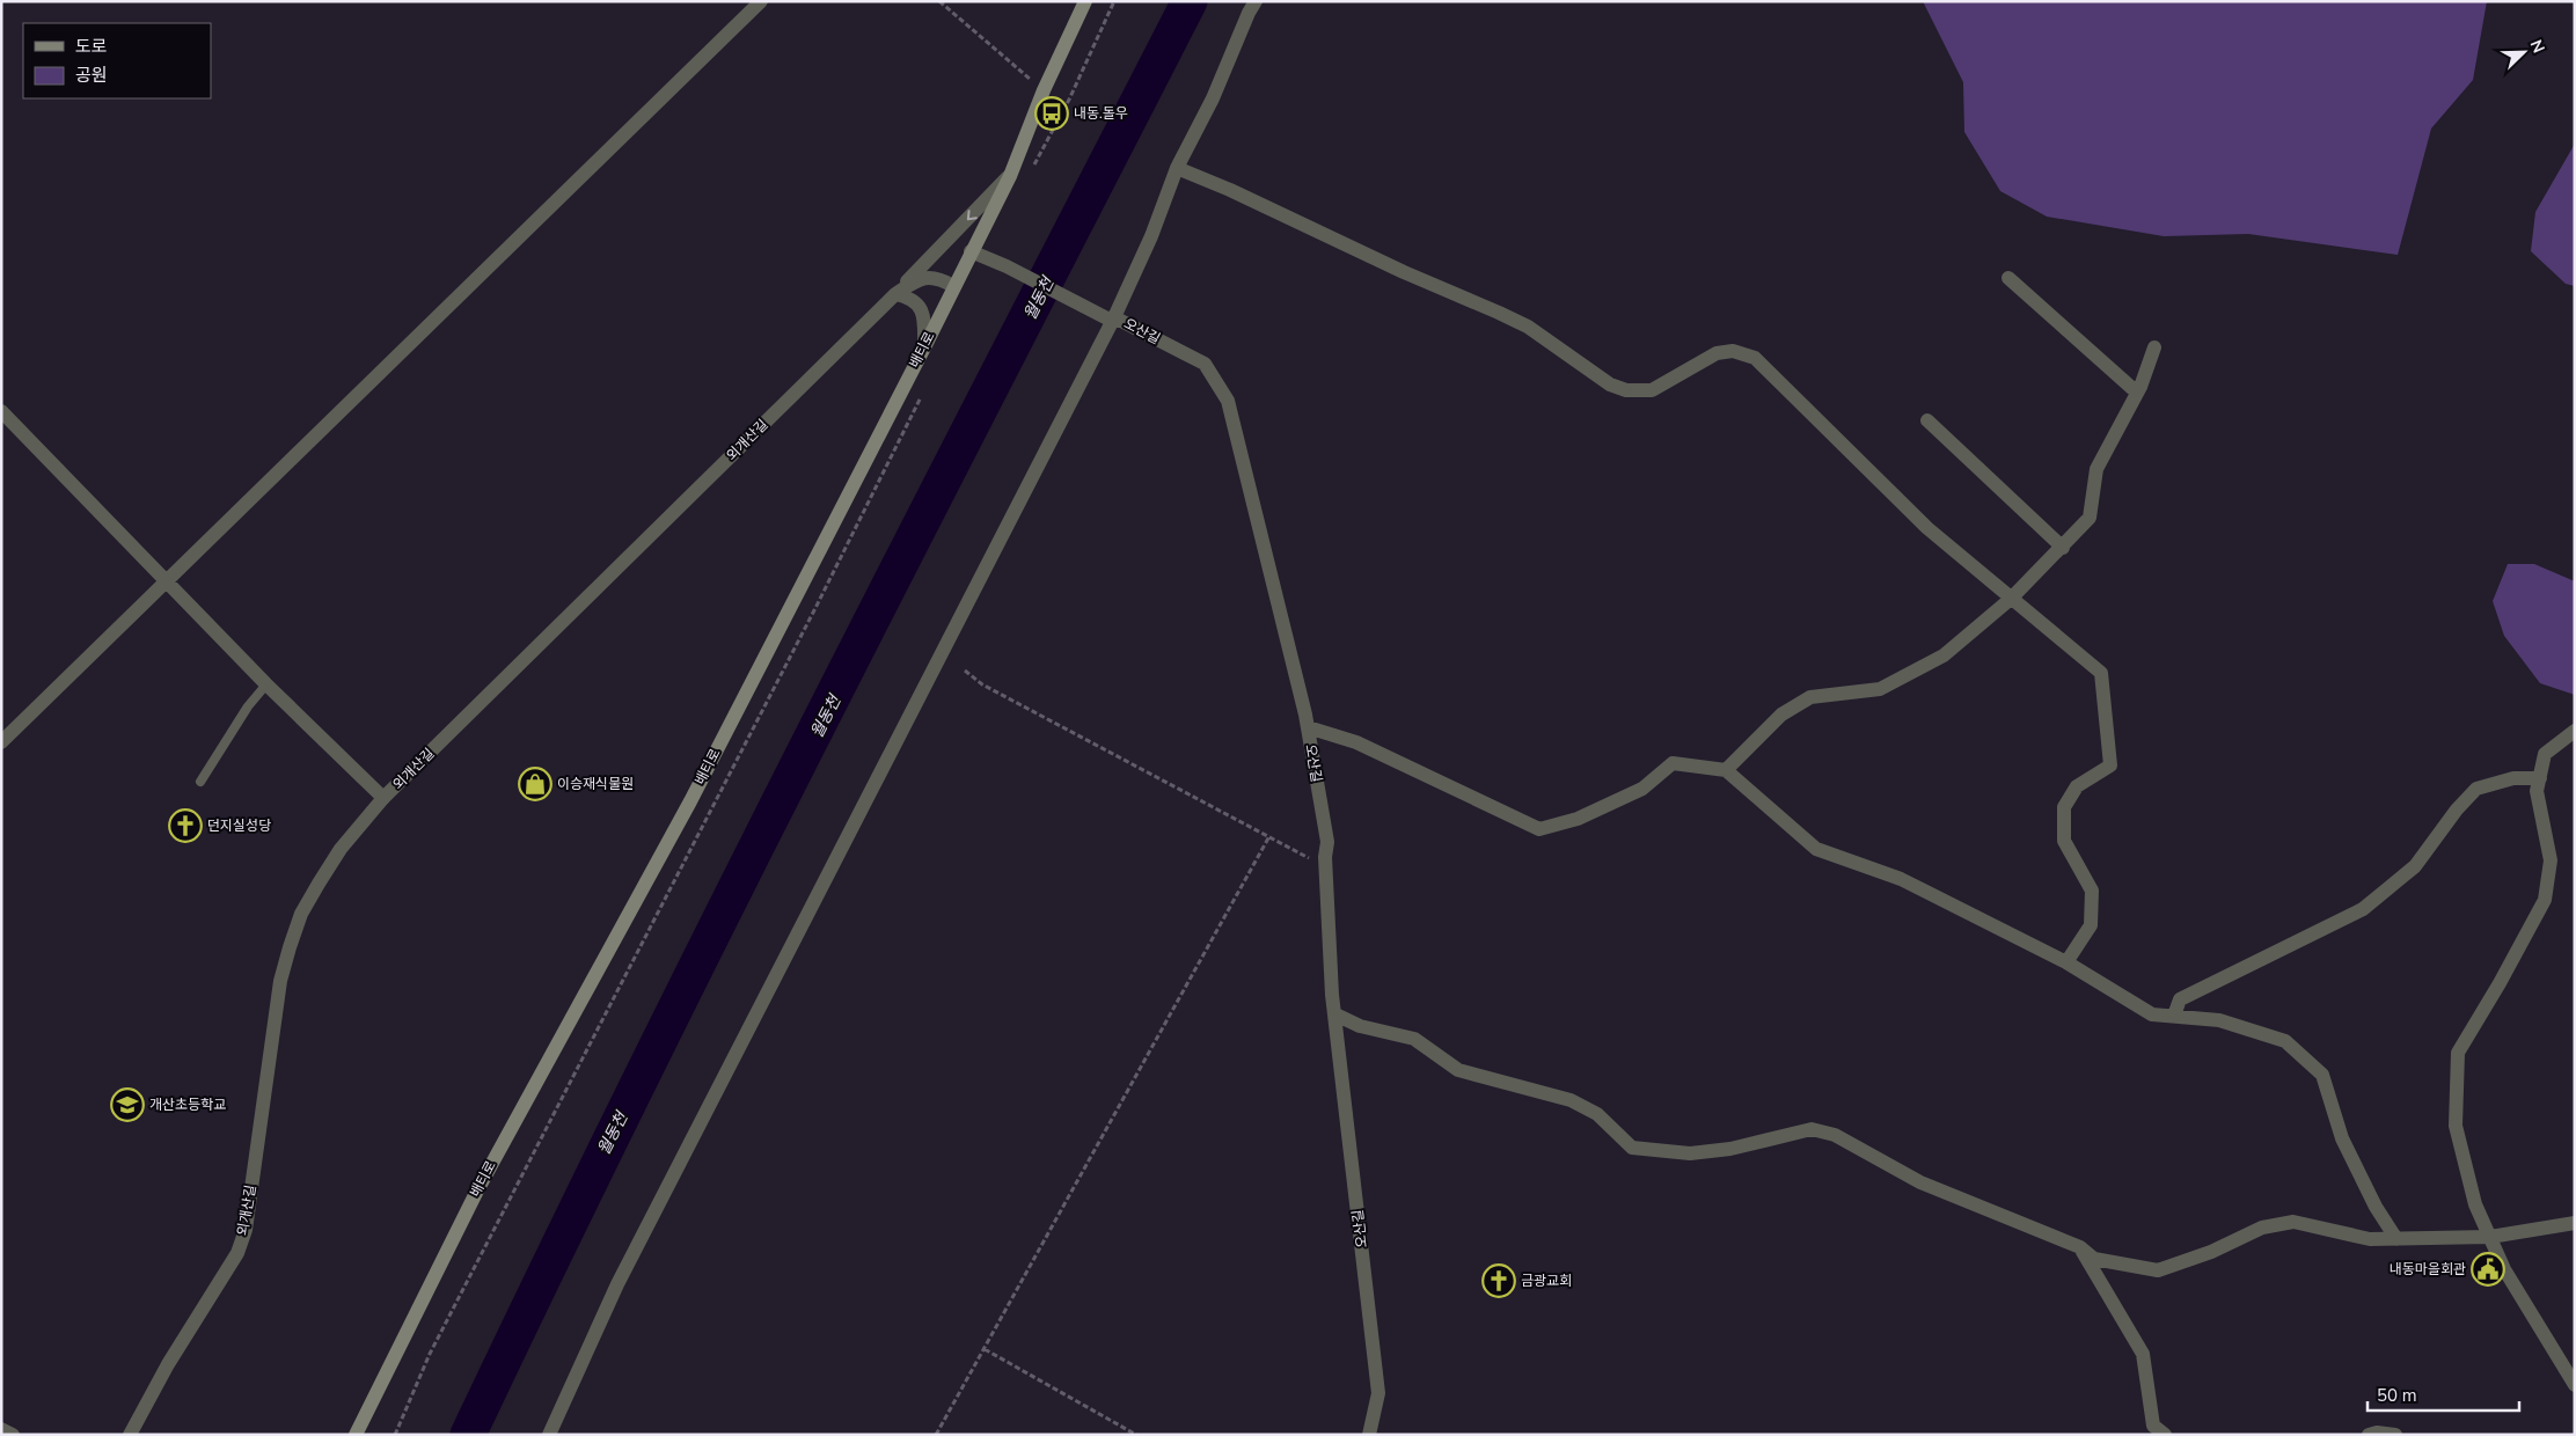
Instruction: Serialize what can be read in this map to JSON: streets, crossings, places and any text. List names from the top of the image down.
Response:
{
  "streets": {
    "main road": ["배티로"],
    "street": ["오산길", "외개산길"]
  },
  "crossings": [
    ["오산길", "배티로"],
    ["배티로", "외개산길"]
  ],
  "water": ["월동천"],
  "places": {
    "bus stop": ["내동.돌우"],
    "shop": ["이승재식물원"],
    "church": ["던지실성당", "금광교회"],
    "school or university": ["개산초등학교"],
    "public building": ["내동마을회관"]
  },
  "legend": ["도로", "공원"],
  "scale_bar": "50 m",
  "north": "top right"
}
